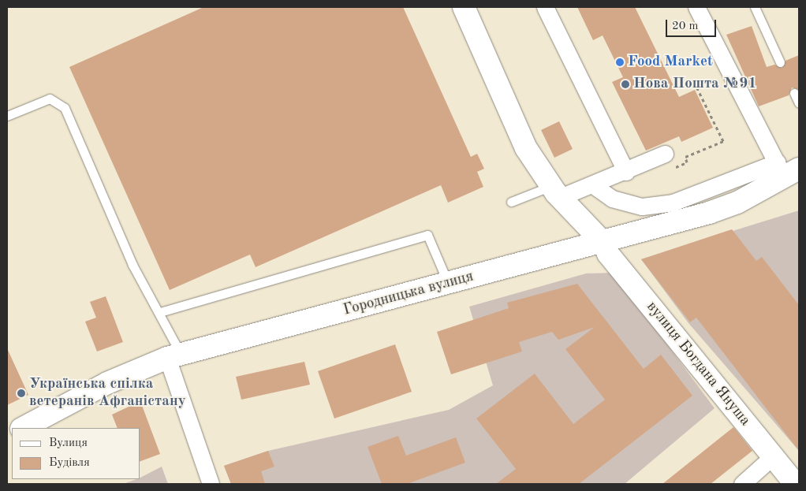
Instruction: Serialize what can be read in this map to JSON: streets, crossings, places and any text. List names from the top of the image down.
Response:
{
  "streets": {
    "street": ["Городницька вулиця", "вулиця Богдана Януша"]
  },
  "crossings": [
    ["Городницька вулиця", "вулиця Богдана Януша"]
  ],
  "places": ["Food Market", "Нова Пошта №91", "Українська спілка ветеранів Афганістану"],
  "legend": ["Вулиця", "Будівля"],
  "scale_bar": "20 m"
}
